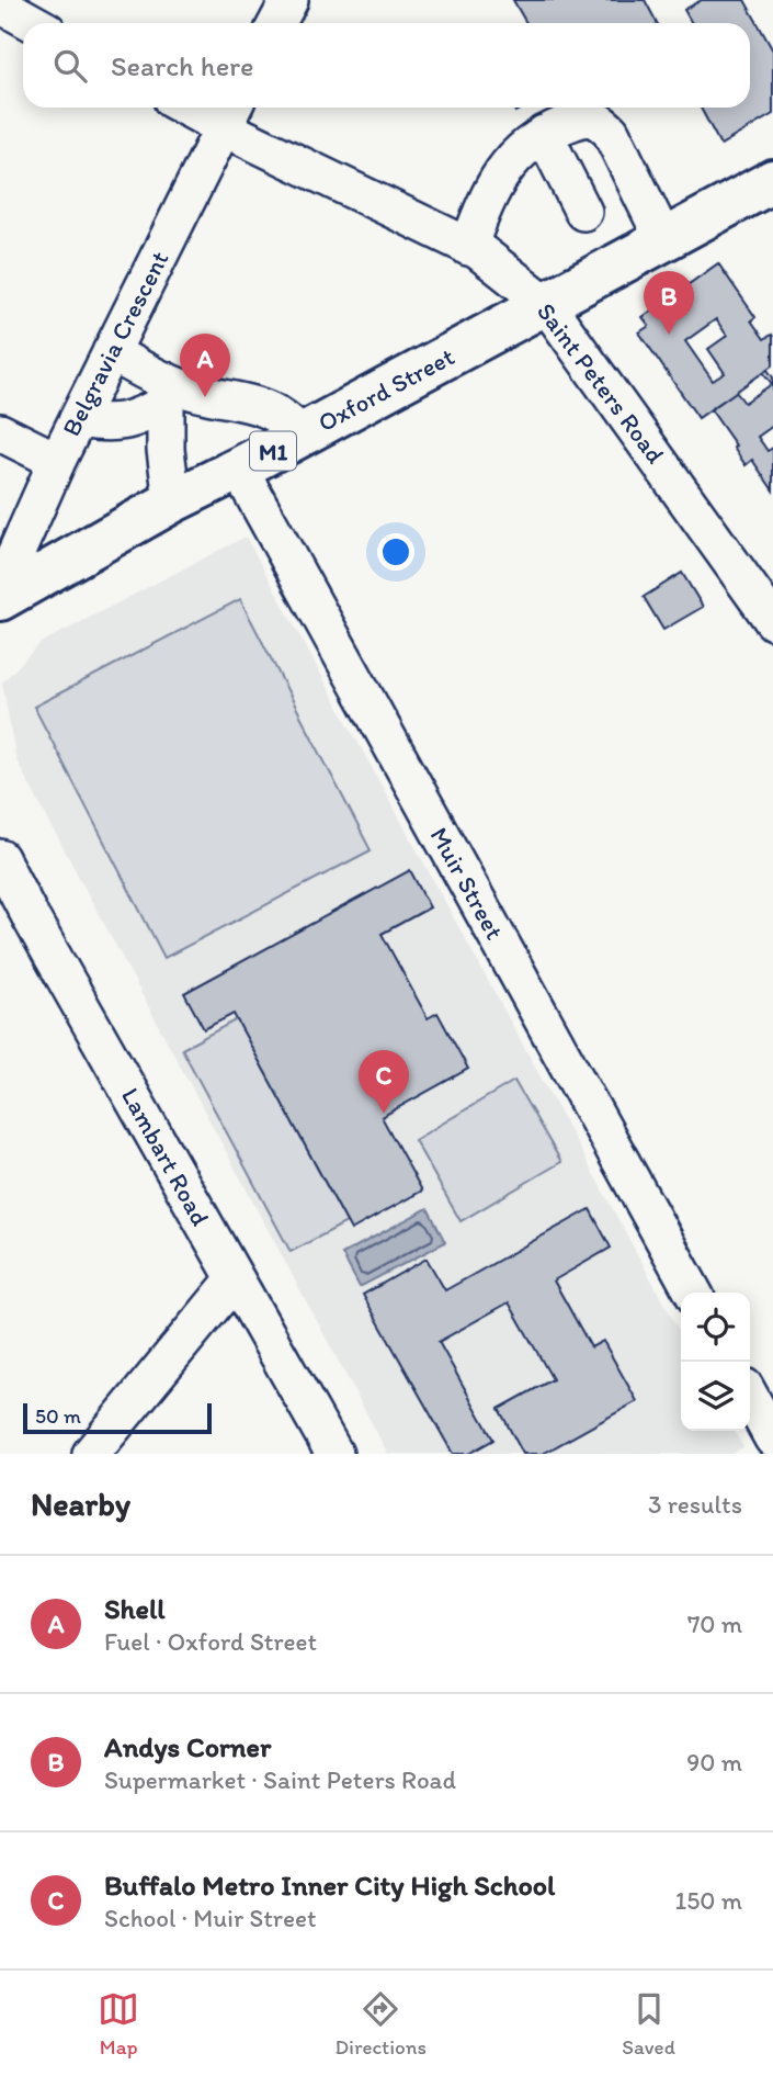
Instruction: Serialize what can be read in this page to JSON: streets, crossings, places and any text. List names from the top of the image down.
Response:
{
  "streets": {
    "main road": ["Oxford Street", "M1"],
    "street": [
      "Belgravia Crescent",
      "Saint Peters Road",
      "Muir Street",
      "Lambart Road"
    ]
  },
  "crossings": [
    ["Belgravia Crescent", "Saint Peters Road"],
    ["Saint Peters Road", "Oxford Street"],
    ["Oxford Street", "Muir Street"]
  ],
  "scale_bar": "50 m",
  "page": {
    "search": "Search here",
    "pins": ["B", "A", "C"],
    "scale": "50 m",
    "heading": ["Nearby", "3 results"],
    "list": [
      {
        "mark": "A",
        "name": "Shell",
        "note": "Fuel · Oxford Street",
        "value": "70 m"
      },
      {
        "mark": "B",
        "name": "Andys Corner",
        "note": "Supermarket · Saint Peters Road",
        "value": "90 m"
      },
      {
        "mark": "C",
        "name": "Buffalo Metro Inner City High School",
        "note": "School · Muir Street",
        "value": "150 m"
      }
    ],
    "nav": ["Map", "Directions", "Saved"]
  }
}
